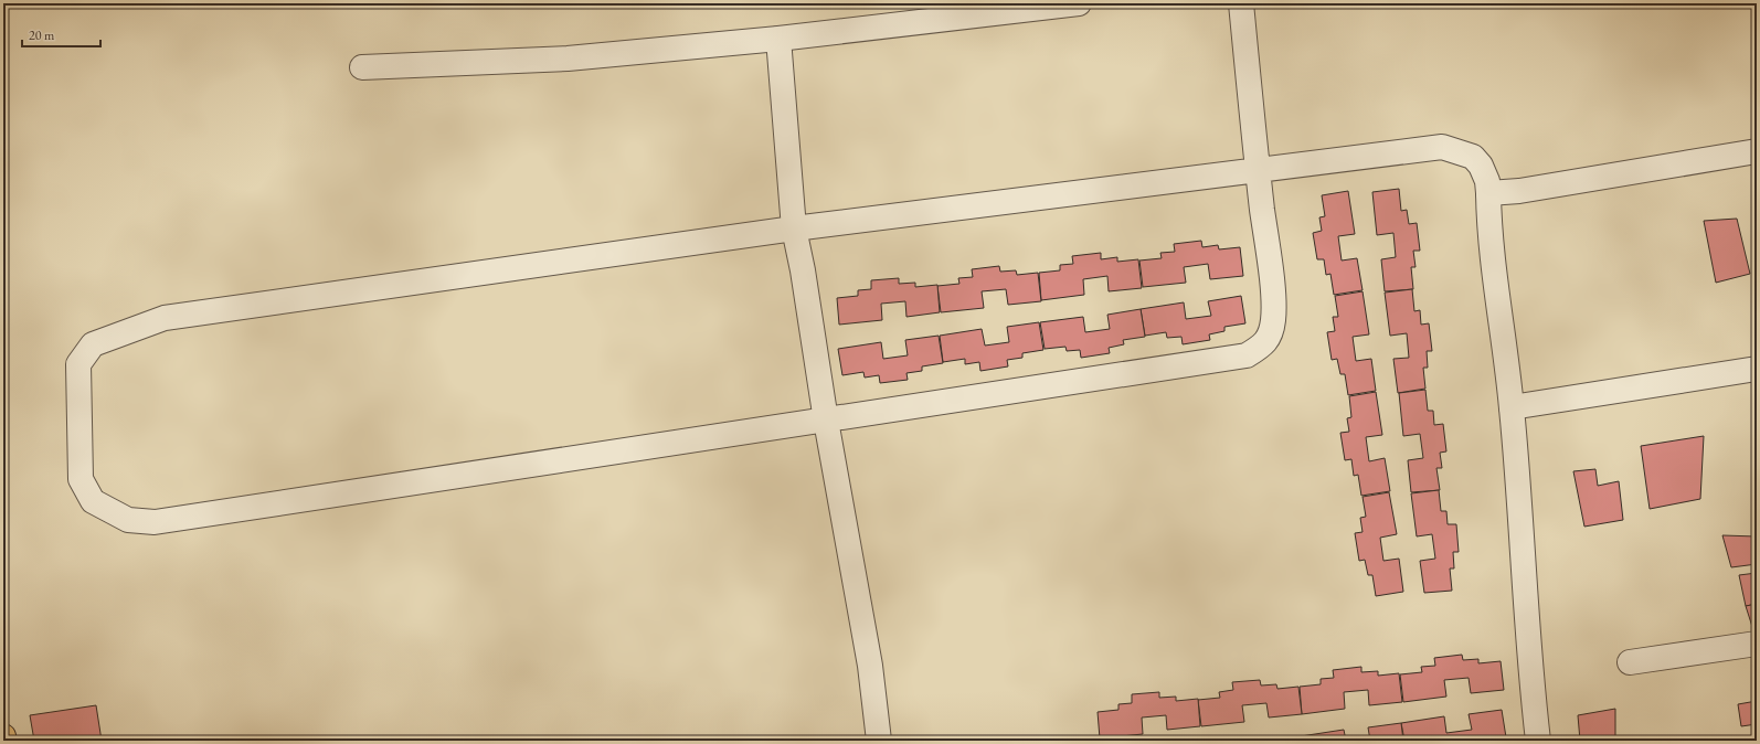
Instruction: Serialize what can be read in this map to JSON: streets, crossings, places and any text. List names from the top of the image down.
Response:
{
  "scale_bar": "20 m"
}
